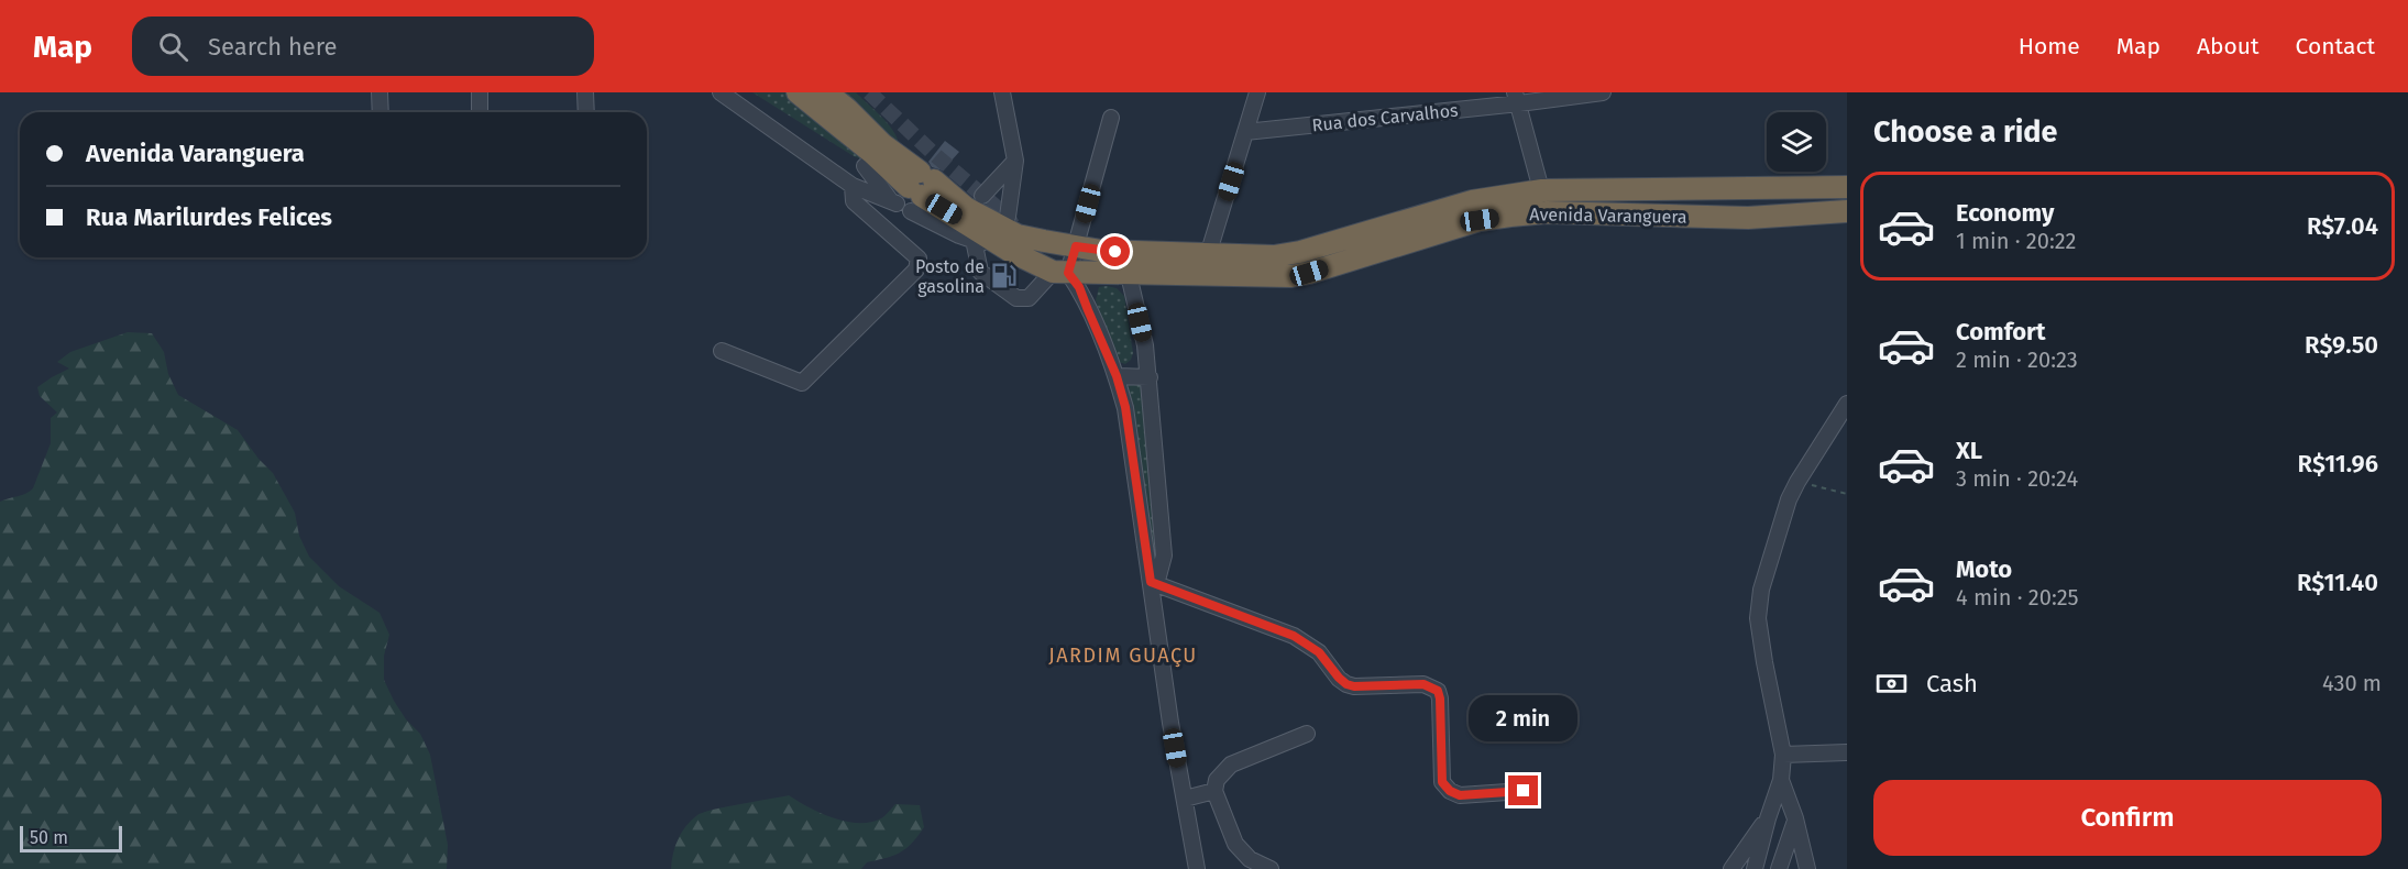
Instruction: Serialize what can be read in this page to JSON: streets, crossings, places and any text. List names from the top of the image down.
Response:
{
  "streets": {
    "highway": ["Avenida Varanguera"],
    "street": ["Rua dos Carvalhos"]
  },
  "districts": ["JARDIM GUAÇU"],
  "places": {
    "fuel station": ["Posto de gasolina"]
  },
  "scale_bar": "50 m",
  "page": {
    "header": "Map",
    "search": "Search here",
    "nav": [
      "Home",
      "Map",
      "About",
      "Contact"
    ],
    "heading": "Choose a ride",
    "banner": ["Avenida Varanguera", "Rua Marilurdes Felices"],
    "list": [
      {
        "name": "Economy",
        "note": "1 min · 20:22",
        "value": "R$7.04"
      },
      {
        "name": "Comfort",
        "note": "2 min · 20:23",
        "value": "R$9.50"
      },
      {
        "name": "XL",
        "note": "3 min · 20:24",
        "value": "R$11.96"
      },
      {
        "name": "Moto",
        "note": "4 min · 20:25",
        "value": "R$11.40"
      }
    ],
    "pay": ["Cash", "430 m"],
    "bubble": "2 min",
    "buttons": "Confirm",
    "scale": "50 m"
  }
}
